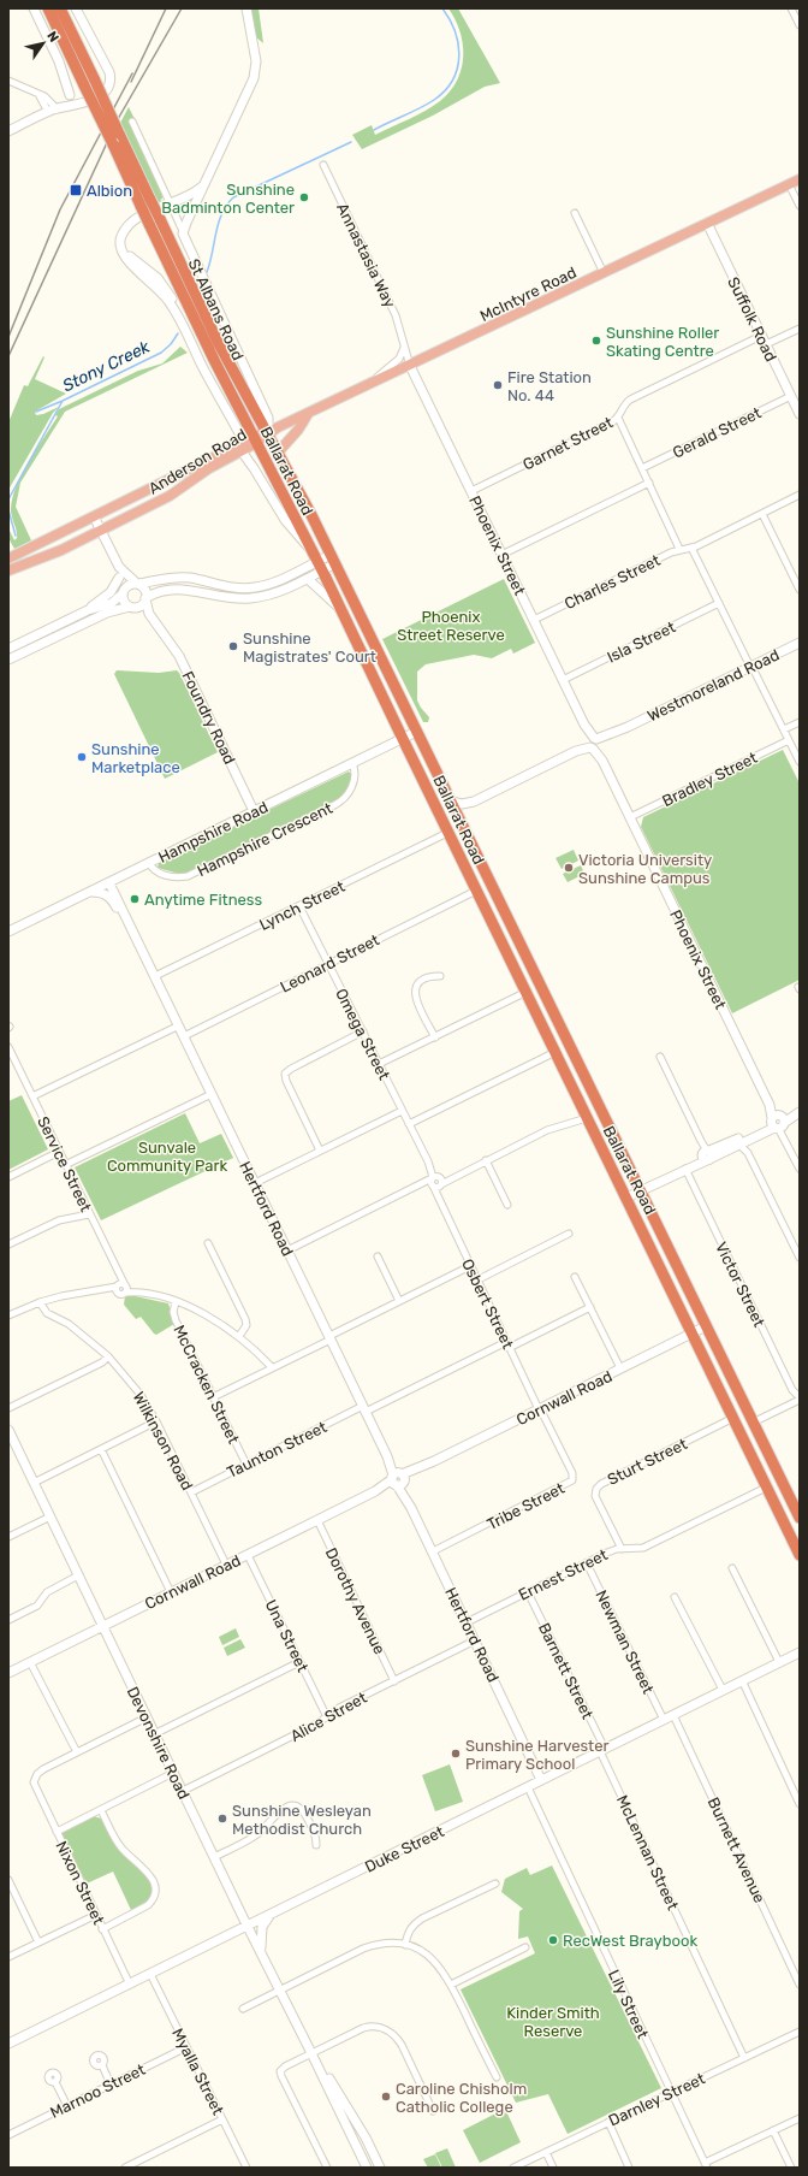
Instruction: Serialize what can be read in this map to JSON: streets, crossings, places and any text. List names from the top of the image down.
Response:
{
  "streets": {
    "highway": ["Ballarat Road"],
    "main road": ["McIntyre Road", "Anderson Road"],
    "street": [
      "Annastasia Way",
      "St Albans Road",
      "Suffolk Road",
      "Gerald Street",
      "Garnet Street",
      "Phoenix Street",
      "Charles Street",
      "Isla Street",
      "Westmoreland Road",
      "Foundry Road",
      "Bradley Street",
      "Hampshire Road",
      "Hampshire Crescent",
      "Lynch Street",
      "Leonard Street",
      "Omega Street",
      "Service Street",
      "Hertford Road",
      "Victor Street",
      "Osbert Street",
      "McCracken Street",
      "Cornwall Road",
      "Wilkinson Road",
      "Taunton Street",
      "Sturt Street",
      "Tribe Street",
      "Ernest Street",
      "Dorothy Avenue",
      "Una Street",
      "Newman Street",
      "Barnett Street",
      "Alice Street",
      "Devonshire Road",
      "Duke Street",
      "Burnett Avenue",
      "McLennan Street",
      "Nixon Street",
      "Lily Street",
      "Myalla Street",
      "Marnoo Street",
      "Darnley Street"
    ]
  },
  "crossings": [
    ["Annastasia Way", "McIntyre Road"],
    ["Annastasia Way", "Phoenix Street"],
    ["McIntyre Road", "St Albans Road"],
    ["McIntyre Road", "Suffolk Road"],
    ["McIntyre Road", "Anderson Road"],
    ["McIntyre Road", "Ballarat Road"],
    ["McIntyre Road", "Phoenix Street"],
    ["St Albans Road", "Anderson Road"],
    ["St Albans Road", "Ballarat Road"],
    ["Suffolk Road", "Gerald Street"],
    ["Suffolk Road", "Garnet Street"],
    ["Garnet Street", "Phoenix Street"],
    ["Anderson Road", "Ballarat Road"],
    ["Ballarat Road", "Westmoreland Road"],
    ["Ballarat Road", "Hampshire Road"],
    ["Ballarat Road", "Lynch Street"],
    ["Ballarat Road", "Leonard Street"],
    ["Ballarat Road", "Cornwall Road"],
    ["Ballarat Road", "Sturt Street"],
    ["Ballarat Road", "Ernest Street"],
    ["Phoenix Street", "Charles Street"],
    ["Phoenix Street", "Isla Street"],
    ["Phoenix Street", "Westmoreland Road"],
    ["Phoenix Street", "Bradley Street"],
    ["Foundry Road", "Hampshire Road"],
    ["Hampshire Road", "Hampshire Crescent"],
    ["Hampshire Road", "Hertford Road"],
    ["Lynch Street", "Omega Street"],
    ["Lynch Street", "Hertford Road"],
    ["Leonard Street", "Omega Street"],
    ["Leonard Street", "Hertford Road"],
    ["Omega Street", "Osbert Street"],
    ["Hertford Road", "Cornwall Road"],
    ["Hertford Road", "Taunton Street"],
    ["Hertford Road", "Tribe Street"],
    ["Hertford Road", "Ernest Street"],
    ["Hertford Road", "Alice Street"],
    ["Hertford Road", "Duke Street"],
    ["Osbert Street", "Cornwall Road"],
    ["Osbert Street", "Taunton Street"],
    ["Osbert Street", "Tribe Street"],
    ["McCracken Street", "Taunton Street"],
    ["Cornwall Road", "Wilkinson Road"],
    ["Cornwall Road", "Tribe Street"],
    ["Cornwall Road", "Dorothy Avenue"],
    ["Cornwall Road", "Una Street"],
    ["Cornwall Road", "Devonshire Road"],
    ["Wilkinson Road", "Taunton Street"],
    ["Sturt Street", "Ernest Street"],
    ["Ernest Street", "Newman Street"],
    ["Ernest Street", "Barnett Street"],
    ["Dorothy Avenue", "Alice Street"],
    ["Una Street", "Alice Street"],
    ["Newman Street", "Duke Street"],
    ["Barnett Street", "Duke Street"],
    ["Barnett Street", "McLennan Street"],
    ["Alice Street", "Devonshire Road"],
    ["Devonshire Road", "Duke Street"],
    ["Duke Street", "Burnett Avenue"],
    ["Duke Street", "McLennan Street"],
    ["Duke Street", "Nixon Street"],
    ["Duke Street", "Lily Street"],
    ["Duke Street", "Myalla Street"],
    ["McLennan Street", "Darnley Street"],
    ["Lily Street", "Darnley Street"],
    ["Myalla Street", "Marnoo Street"]
  ],
  "water": ["Stony Creek"],
  "parks": ["Phoenix Street Reserve", "Sunvale Community Park", "Kinder Smith Reserve"],
  "places": {
    "transit": ["Albion"],
    "other": [
      "Sunshine Badminton Center",
      "Sunshine Roller Skating Centre",
      "Fire Station No. 44",
      "Sunshine Magistrates' Court",
      "Sunshine Marketplace",
      "Victoria University Sunshine Campus",
      "Anytime Fitness",
      "Sunshine Harvester Primary School",
      "Sunshine Wesleyan Methodist Church",
      "RecWest Braybook",
      "Caroline Chisholm Catholic College"
    ]
  },
  "north": "top right"
}
